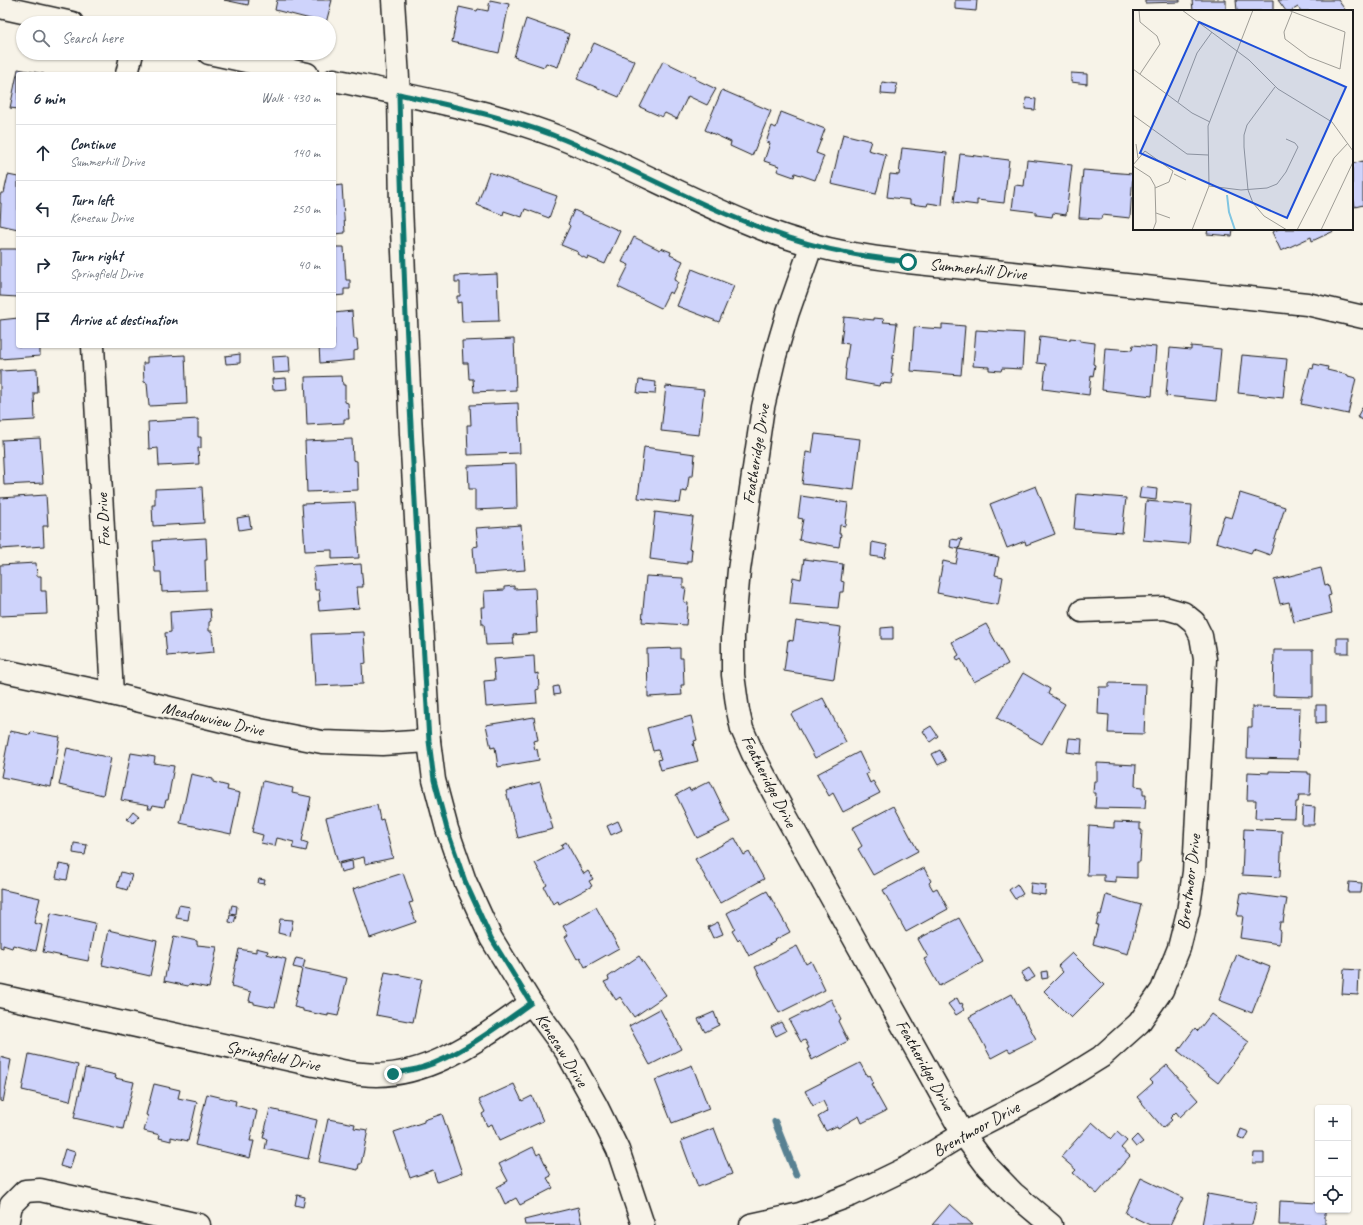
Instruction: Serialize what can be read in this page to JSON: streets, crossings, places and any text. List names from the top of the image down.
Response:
{
  "streets": {
    "street": [
      "Summerhill Drive",
      "Featheridge Drive",
      "Fox Drive",
      "Meadowview Drive",
      "Brentmoor Drive",
      "Kenesaw Drive",
      "Springfield Drive"
    ]
  },
  "crossings": [
    ["Summerhill Drive", "Featheridge Drive"],
    ["Summerhill Drive", "Kenesaw Drive"],
    ["Featheridge Drive", "Brentmoor Drive"],
    ["Fox Drive", "Meadowview Drive"],
    ["Meadowview Drive", "Kenesaw Drive"],
    ["Kenesaw Drive", "Springfield Drive"]
  ],
  "page": {
    "search": "Search here",
    "heading": ["6 min", "Walk · 430 m"],
    "list": [
      ["Continue", "Summerhill Drive", "140 m"],
      ["Turn left", "Kenesaw Drive", "250 m"],
      ["Turn right", "Springfield Drive", "40 m"],
      "Arrive at destination"
    ],
    "map_buttons": ["+", "−"]
  }
}
